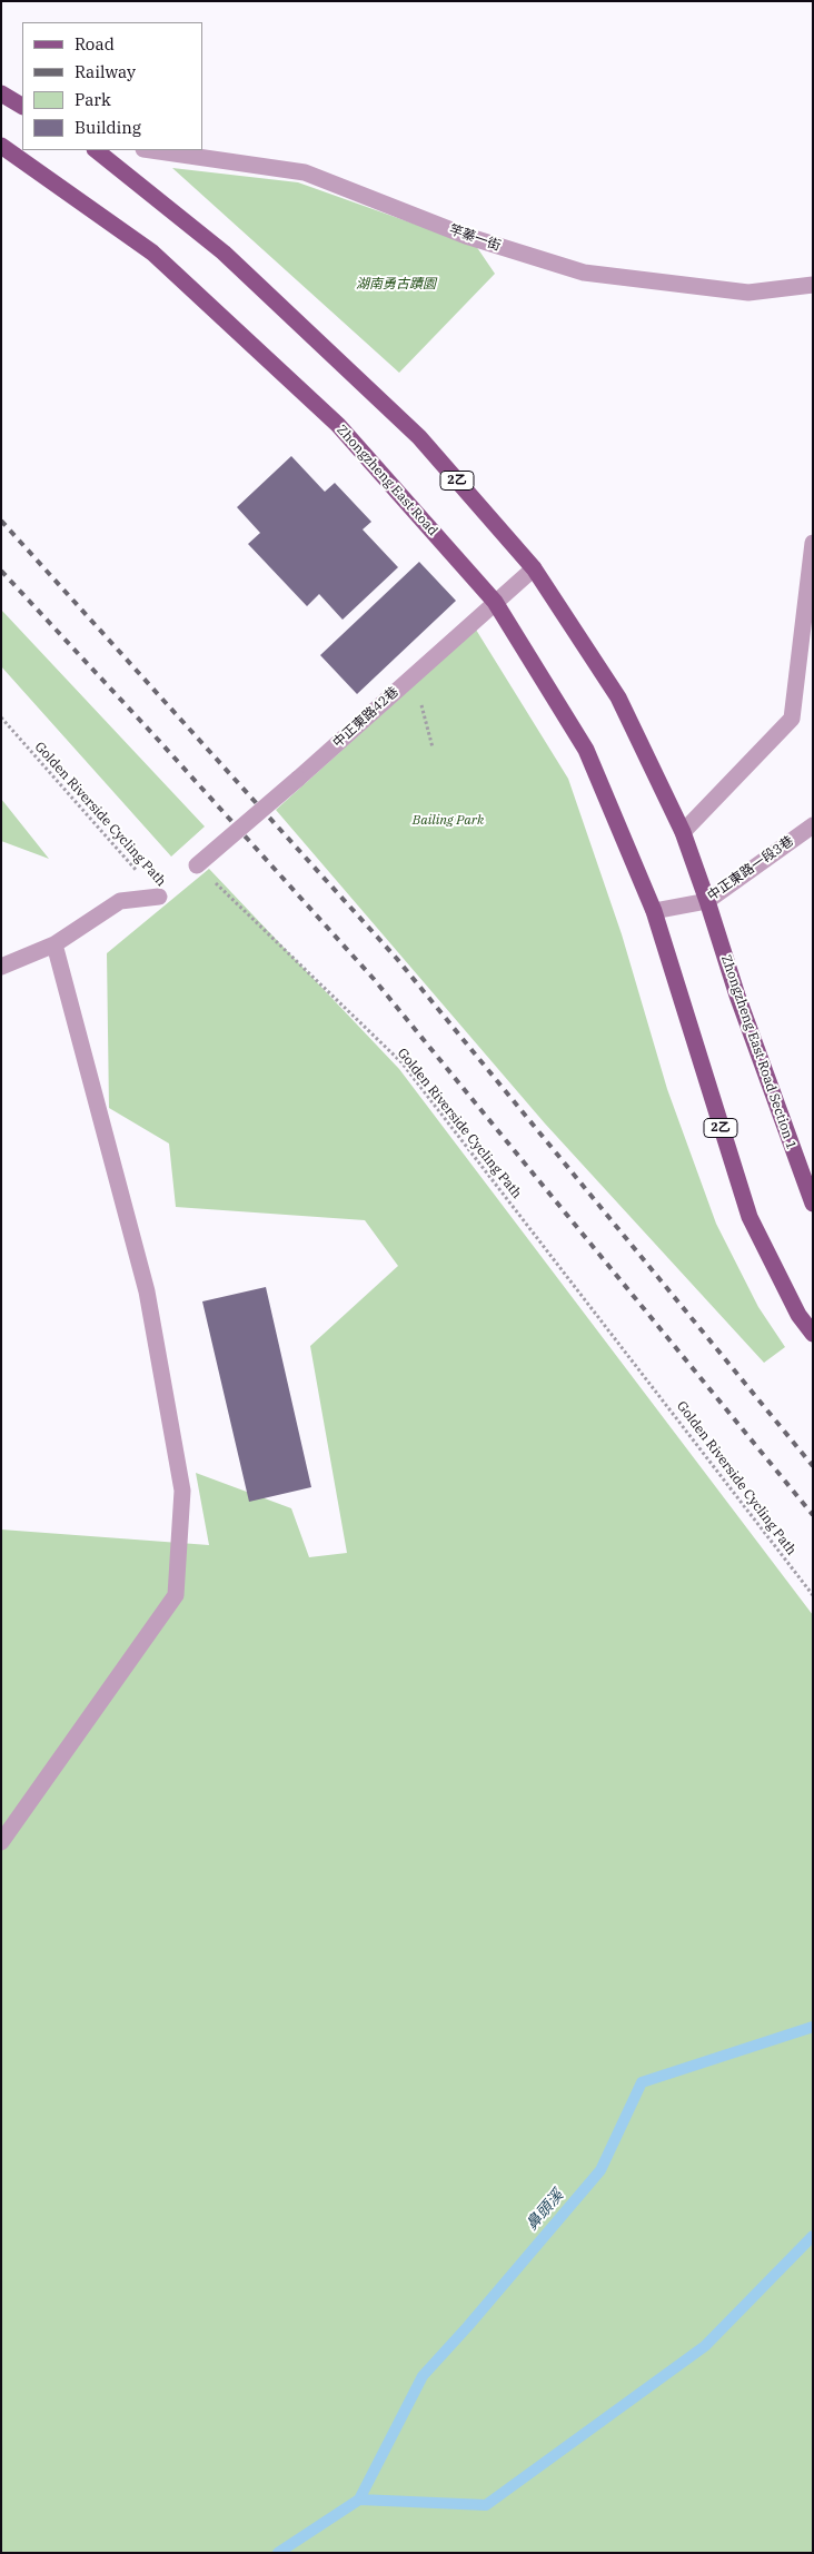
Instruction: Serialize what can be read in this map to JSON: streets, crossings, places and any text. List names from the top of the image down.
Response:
{
  "streets": {
    "main road": ["Zhongzheng East Road", "2乙", "Zhongzheng East Road Section 1"],
    "street": ["竿蓁一街", "中正東路42巷", "中正東路一段3巷"],
    "path": ["Golden Riverside Cycling Path"]
  },
  "crossings": [
    ["Zhongzheng East Road", "2乙"],
    ["Zhongzheng East Road", "中正東路42巷"],
    ["Zhongzheng East Road", "中正東路一段3巷"],
    ["2乙", "中正東路42巷"],
    ["2乙", "中正東路一段3巷"],
    ["2乙", "Zhongzheng East Road Section 1"],
    ["中正東路42巷", "Golden Riverside Cycling Path"],
    ["中正東路一段3巷", "Zhongzheng East Road Section 1"]
  ],
  "water": ["鼻頭溪"],
  "parks": ["湖南勇古蹟園", "Bailing Park"],
  "legend": [
    "Road",
    "Railway",
    "Park",
    "Building"
  ]
}
